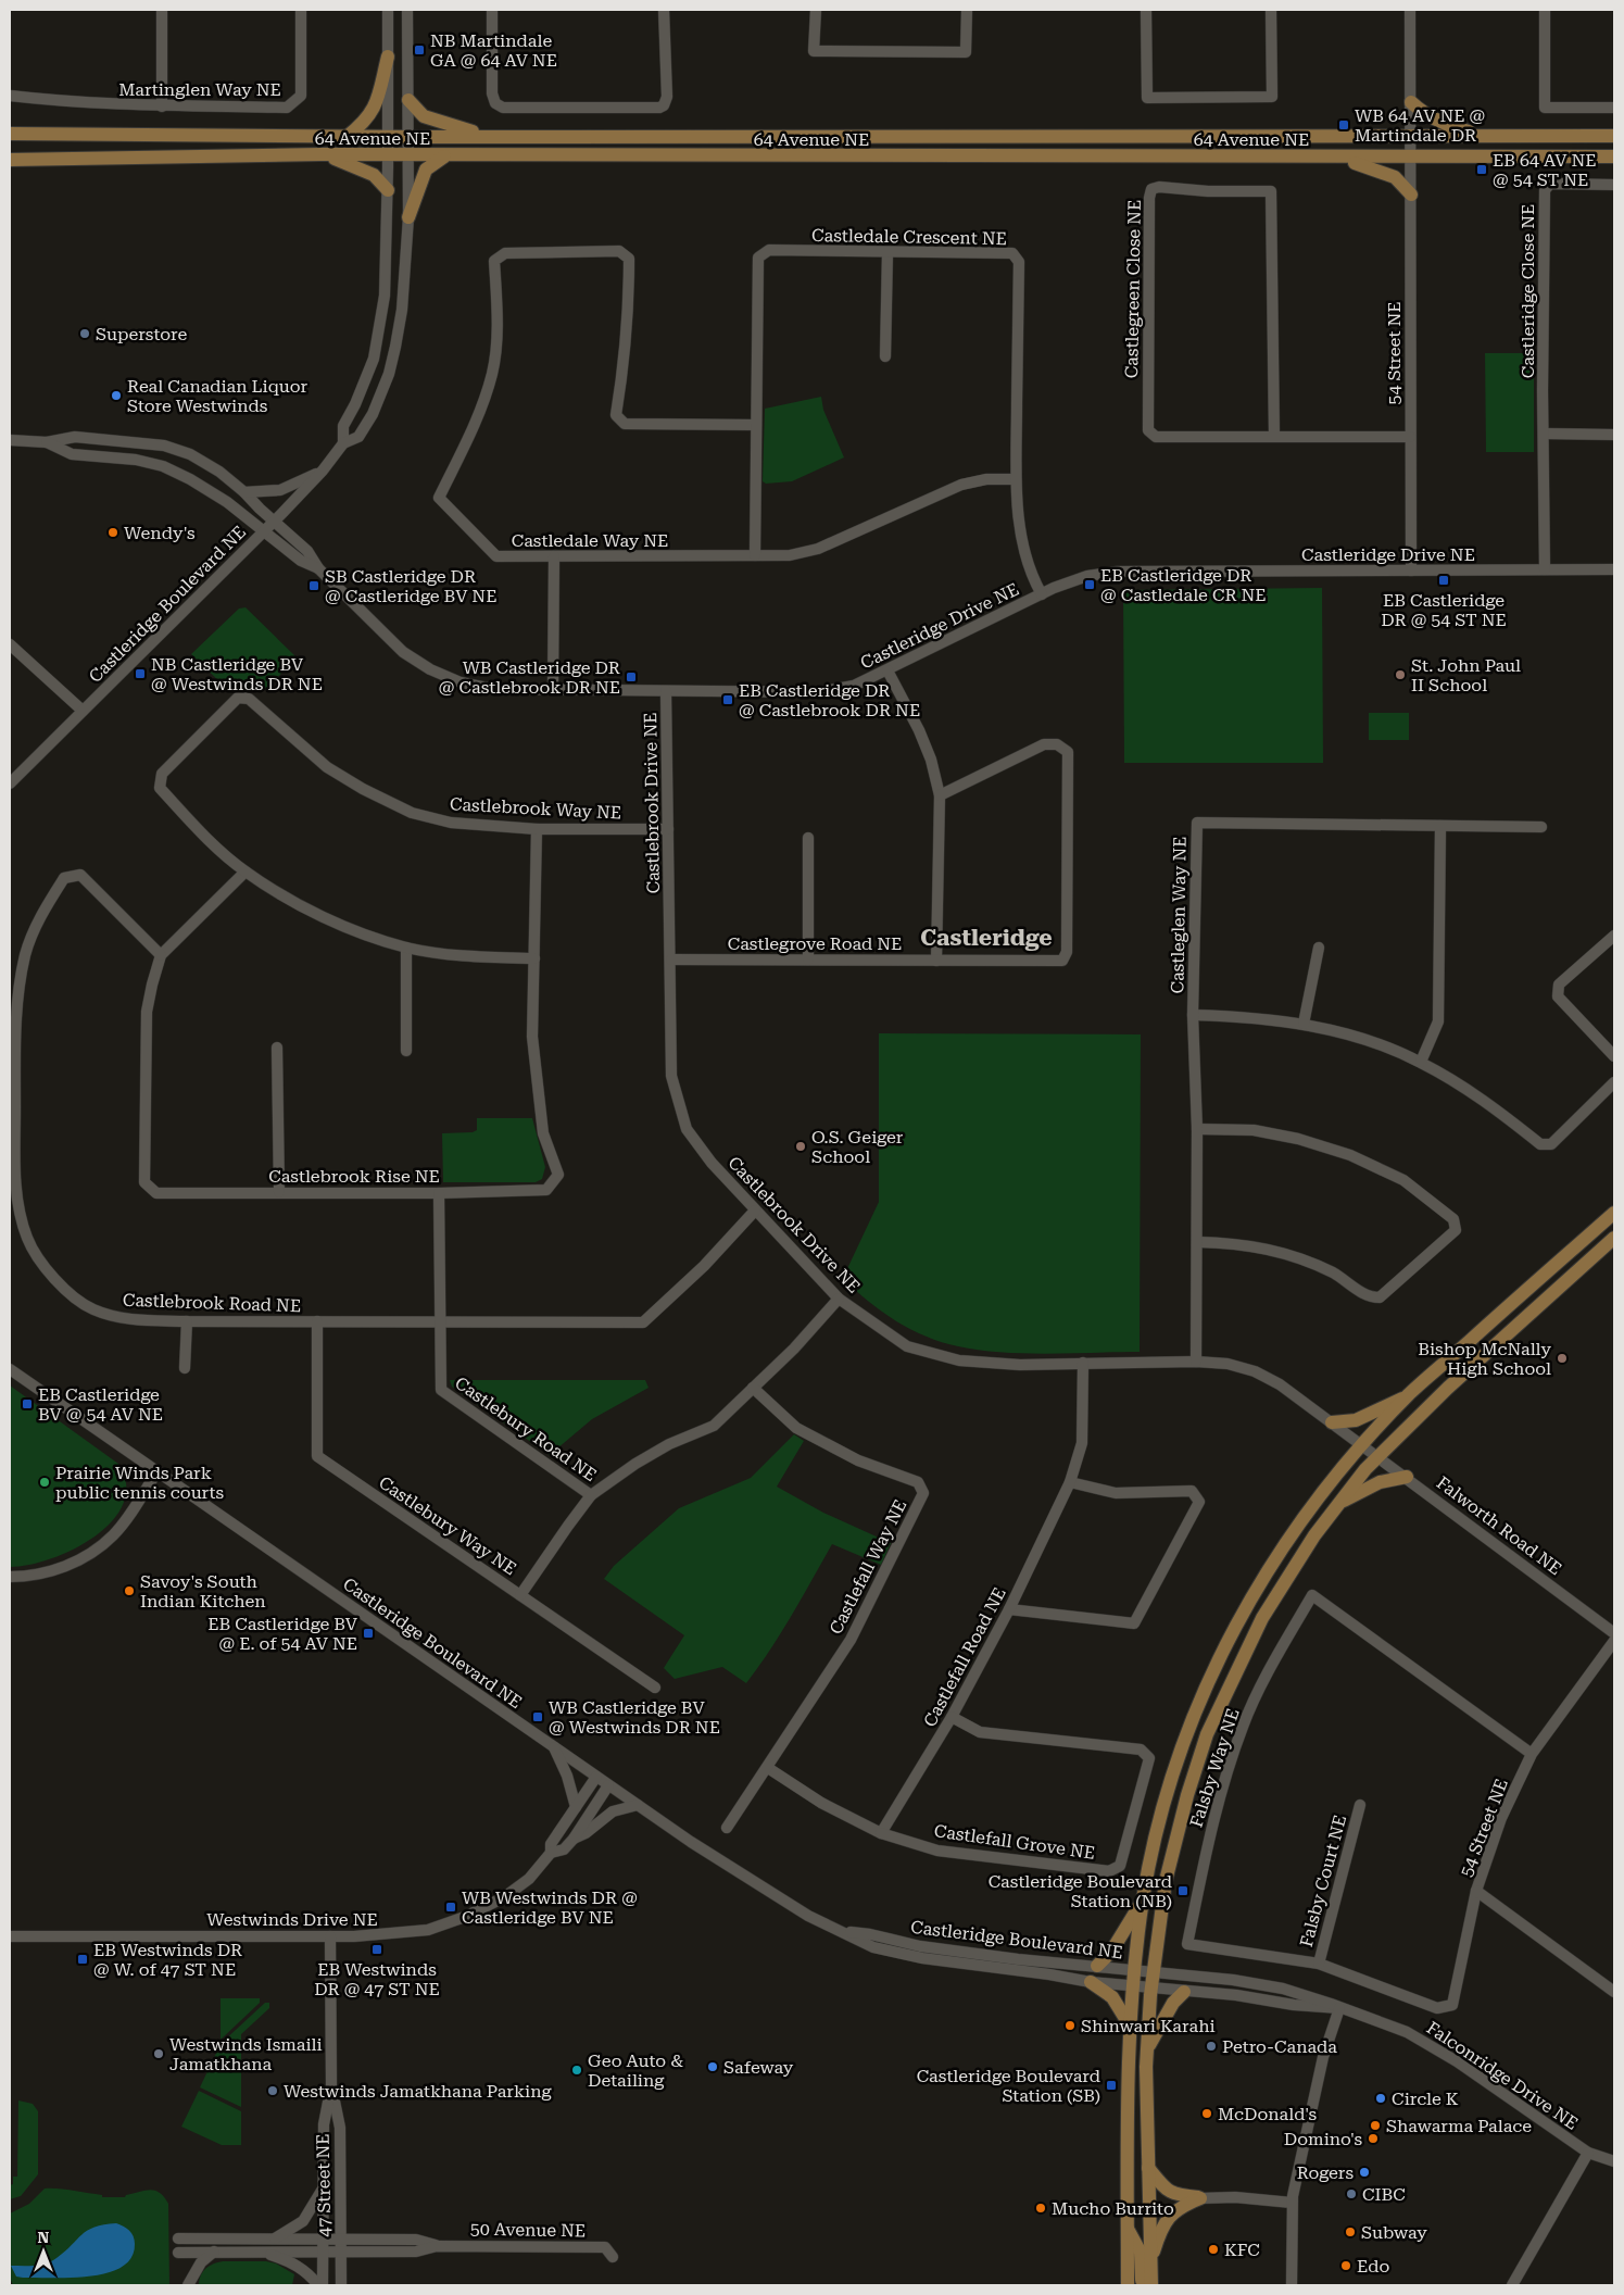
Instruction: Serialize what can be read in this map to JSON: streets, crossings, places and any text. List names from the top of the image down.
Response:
{
  "streets": {
    "main road": ["64 Avenue NE"],
    "street": [
      "Martinglen Way NE",
      "Castledale Crescent NE",
      "Castlegreen Close NE",
      "Castleridge Close NE",
      "54 Street NE",
      "Castledale Way NE",
      "Castleridge Drive NE",
      "Castleridge Boulevard NE",
      "Castlebrook Drive NE",
      "Castlebrook Way NE",
      "Castleglen Way NE",
      "Castlegrove Road NE",
      "Castlebrook Rise NE",
      "Castlebrook Road NE",
      "Castlebury Road NE",
      "Castlebury Way NE",
      "Falworth Road NE",
      "Castlefall Way NE",
      "Castlefall Road NE",
      "Falsby Way NE",
      "Castlefall Grove NE",
      "Falsby Court NE",
      "Westwinds Drive NE",
      "Falconridge Drive NE",
      "47 Street NE",
      "50 Avenue NE"
    ]
  },
  "crossings": [
    ["64 Avenue NE", "54 Street NE"],
    ["64 Avenue NE", "Castleridge Boulevard NE"],
    ["Castledale Crescent NE", "Castledale Way NE"],
    ["Castledale Crescent NE", "Castleridge Drive NE"],
    ["Castlegreen Close NE", "54 Street NE"],
    ["Castleridge Close NE", "Castleridge Drive NE"],
    ["54 Street NE", "Castleridge Drive NE"],
    ["54 Street NE", "Falsby Way NE"],
    ["Castleridge Drive NE", "Castleridge Boulevard NE"],
    ["Castleridge Drive NE", "Castlebrook Drive NE"],
    ["Castleridge Boulevard NE", "Westwinds Drive NE"],
    ["Castleridge Boulevard NE", "Falconridge Drive NE"],
    ["Castlebrook Drive NE", "Castlebrook Way NE"],
    ["Castlebrook Drive NE", "Castleglen Way NE"],
    ["Castlebrook Drive NE", "Castlegrove Road NE"],
    ["Castlebrook Drive NE", "Castlebrook Road NE"],
    ["Castlebrook Drive NE", "Castlebury Way NE"],
    ["Castlebrook Drive NE", "Falworth Road NE"],
    ["Castlebrook Drive NE", "Castlefall Road NE"],
    ["Castlebrook Way NE", "Castlebrook Rise NE"],
    ["Castlebrook Rise NE", "Castlebrook Road NE"],
    ["Castlebrook Rise NE", "Castlebury Road NE"],
    ["Castlebrook Road NE", "Castlebury Road NE"],
    ["Castlebrook Road NE", "Castlebury Way NE"],
    ["Castlebury Road NE", "Castlebury Way NE"],
    ["Castlebury Way NE", "Castlefall Way NE"],
    ["Castlefall Road NE", "Castlefall Grove NE"],
    ["Falsby Way NE", "Falsby Court NE"],
    ["Westwinds Drive NE", "47 Street NE"],
    ["47 Street NE", "50 Avenue NE"]
  ],
  "districts": ["Castleridge"],
  "places": {
    "transit": [
      "NB Martindale GA @ 64 AV NE",
      "WB 64 AV NE @ Martindale DR",
      "EB 64 AV NE @ 54 ST NE",
      "EB Castleridge DR @ 54 ST NE",
      "EB Castleridge DR @ Castledale CR NE",
      "SB Castleridge DR @ Castleridge BV NE",
      "NB Castleridge BV @ Westwinds DR NE",
      "WB Castleridge DR @ Castlebrook DR NE",
      "EB Castleridge DR @ Castlebrook DR NE",
      "EB Castleridge BV @ 54 AV NE",
      "EB Castleridge BV @ E. of 54 AV NE",
      "WB Castleridge BV @ Westwinds DR NE",
      "Castleridge Boulevard Station (NB)",
      "WB Westwinds DR @ Castleridge BV NE",
      "EB Westwinds DR @ 47 ST NE",
      "EB Westwinds DR @ W. of 47 ST NE",
      "Castleridge Boulevard Station (SB)"
    ],
    "other": [
      "Superstore",
      "Real Canadian Liquor Store Westwinds",
      "Wendy's",
      "St. John Paul II School",
      "O.S. Geiger School",
      "Bishop McNally High School",
      "Prairie Winds Park public tennis courts",
      "Savoy's South Indian Kitchen",
      "Shinwari Karahi",
      "Petro-Canada",
      "Westwinds Ismaili Jamatkhana",
      "Safeway",
      "Geo Auto & Detailing",
      "Westwinds Jamatkhana Parking",
      "Circle K",
      "McDonald's",
      "Shawarma Palace",
      "Domino's",
      "Rogers",
      "CIBC",
      "Mucho Burrito",
      "Subway",
      "KFC",
      "Edo"
    ]
  },
  "north": "top"
}
